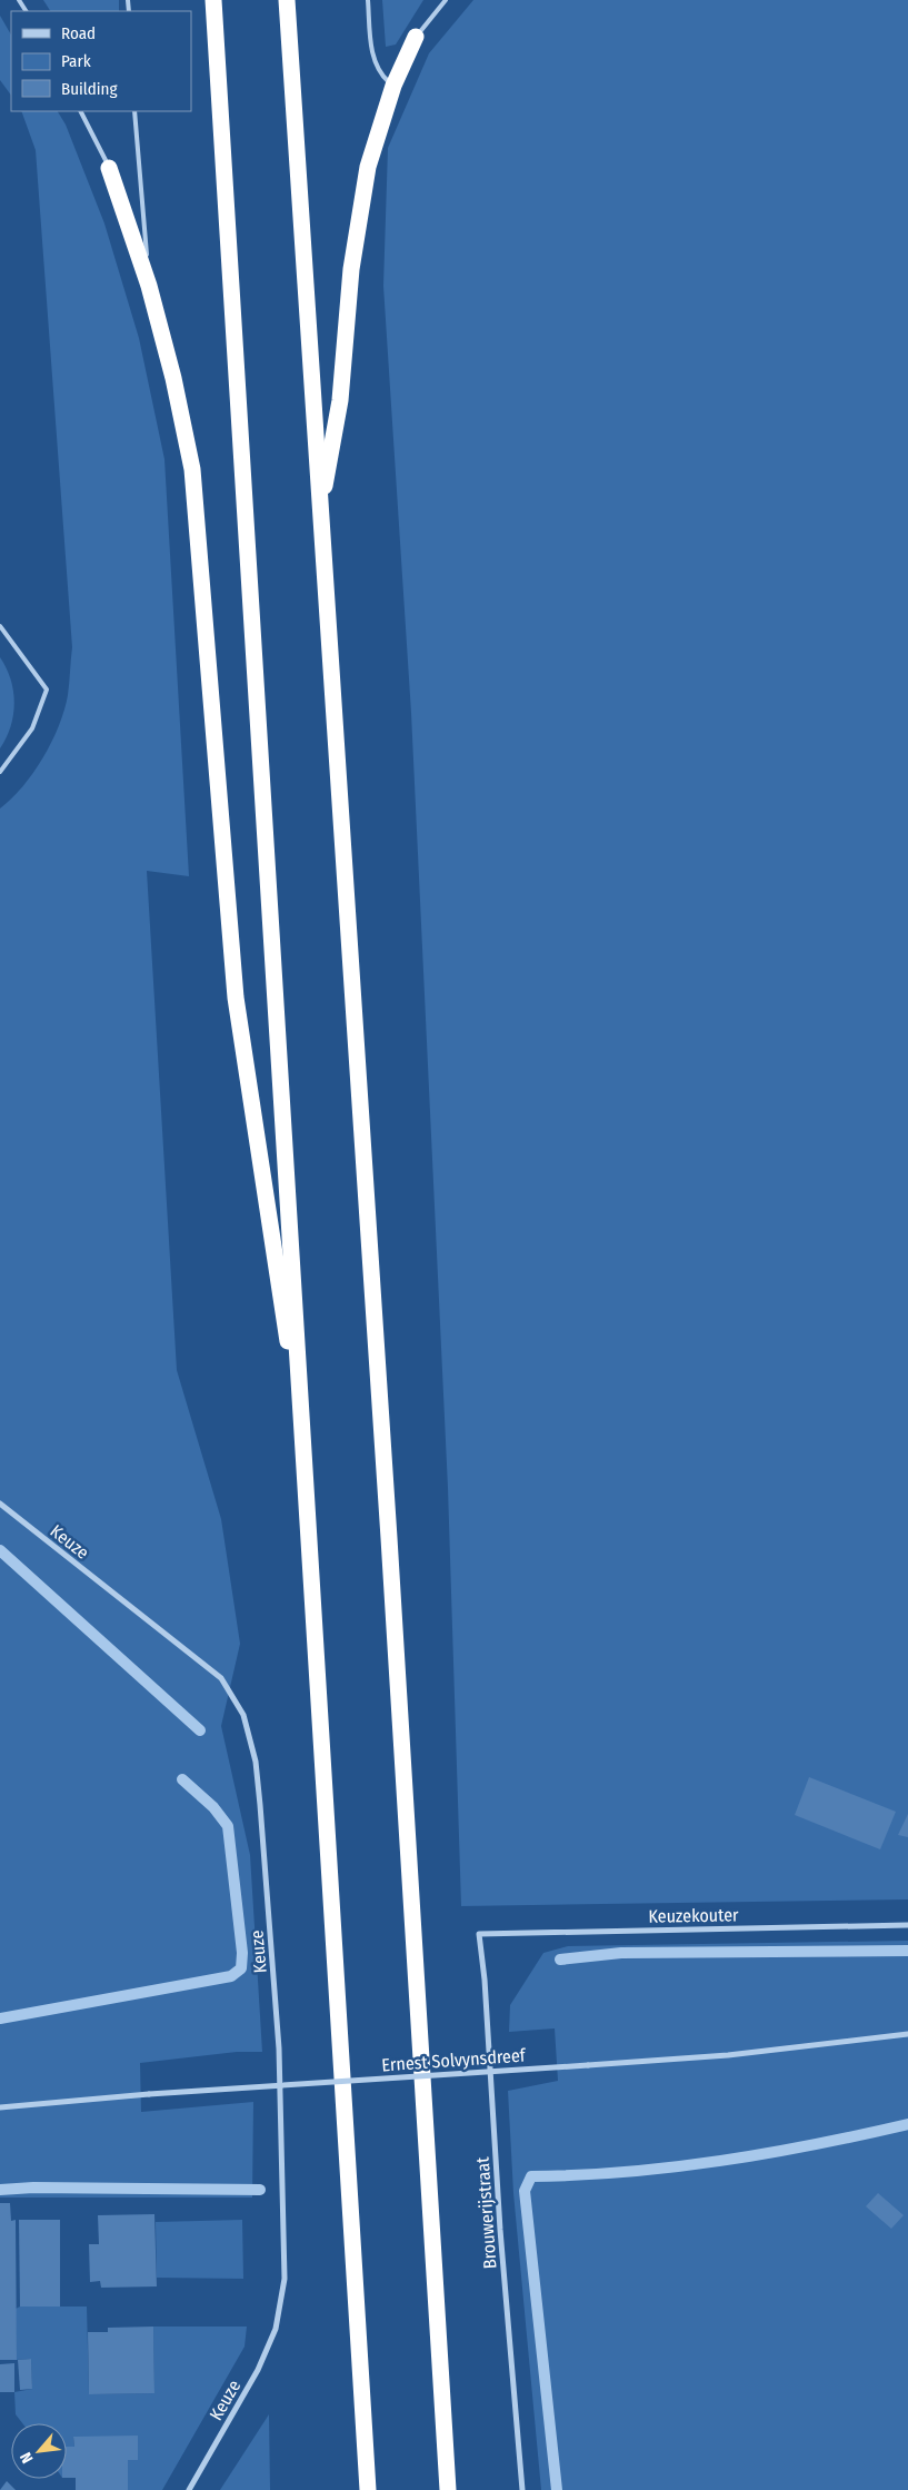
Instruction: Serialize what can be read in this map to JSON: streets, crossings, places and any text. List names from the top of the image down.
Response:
{
  "streets": {
    "street": [
      "Keuze",
      "Keuzekouter",
      "Ernest Solvynsdreef",
      "Brouwerijstraat"
    ]
  },
  "crossings": [
    ["Keuzekouter", "Brouwerijstraat"]
  ],
  "legend": ["Road", "Park", "Building"],
  "north": "bottom left"
}
